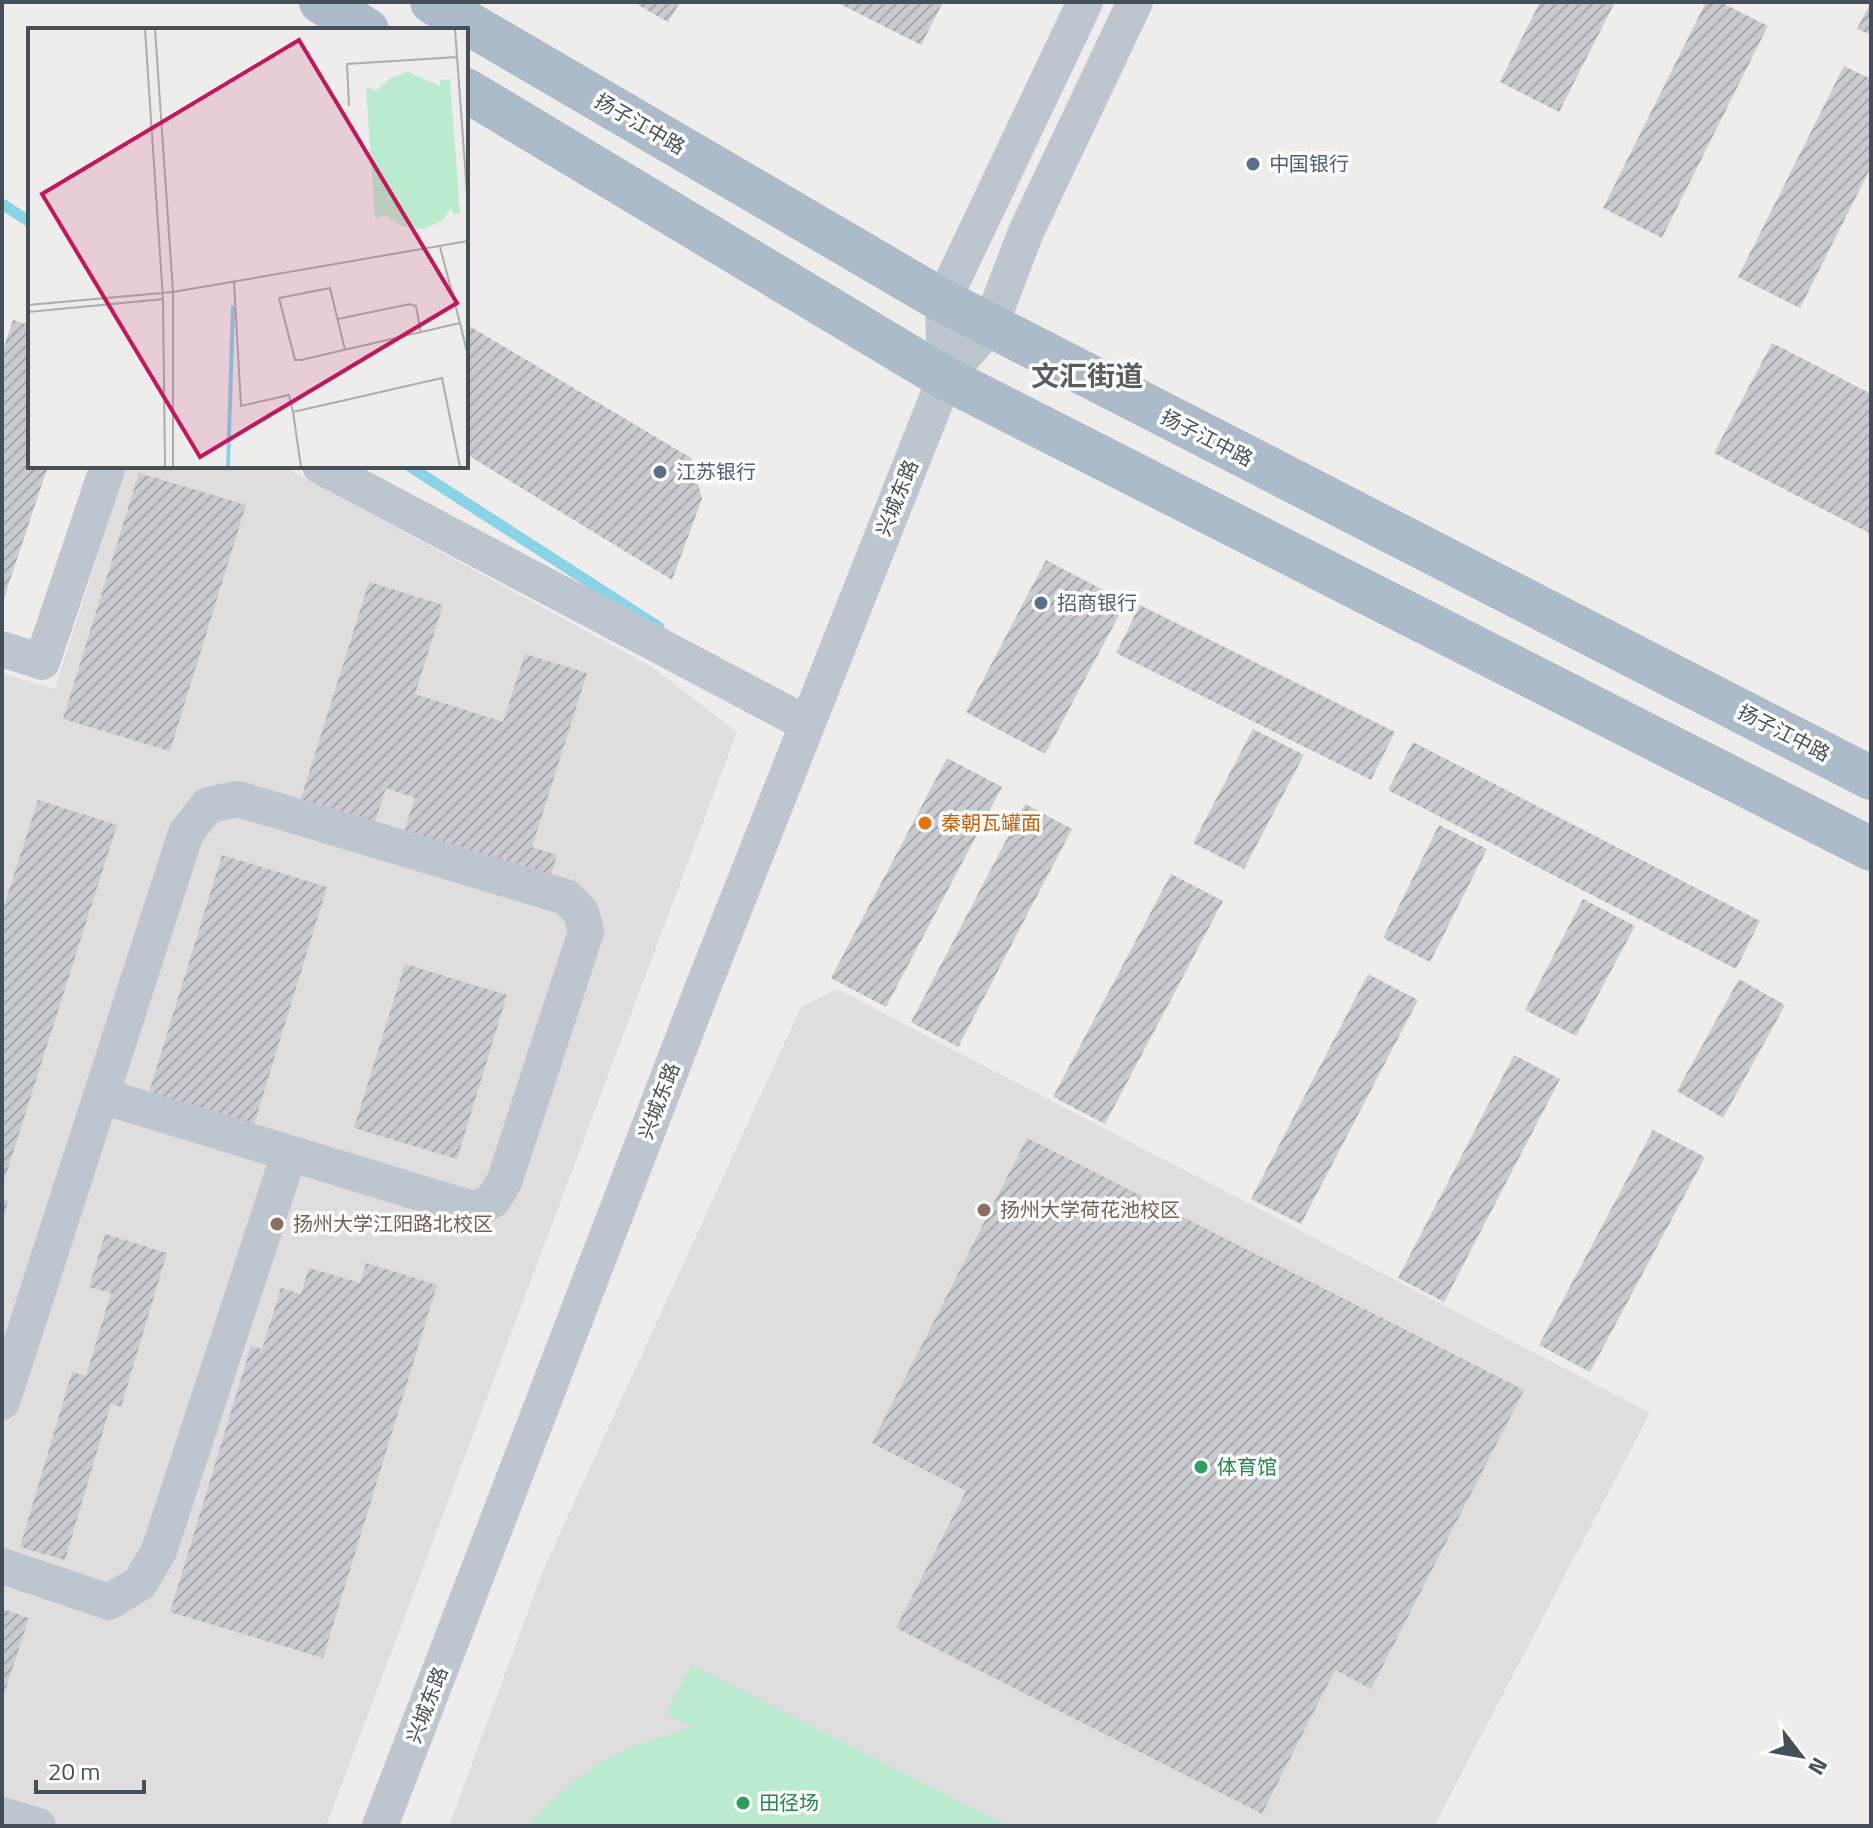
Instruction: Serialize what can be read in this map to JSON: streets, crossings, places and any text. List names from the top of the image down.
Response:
{
  "streets": {
    "main road": ["扬子江中路"],
    "street": ["兴城东路"]
  },
  "crossings": [
    ["扬子江中路", "兴城东路"]
  ],
  "districts": ["文汇街道"],
  "places": [
    "中国银行",
    "江苏银行",
    "招商银行",
    "秦朝瓦罐面",
    "扬州大学荷花池校区",
    "扬州大学江阳路北校区",
    "体育馆",
    "田径场"
  ],
  "scale_bar": "20 m",
  "north": "bottom right"
}
